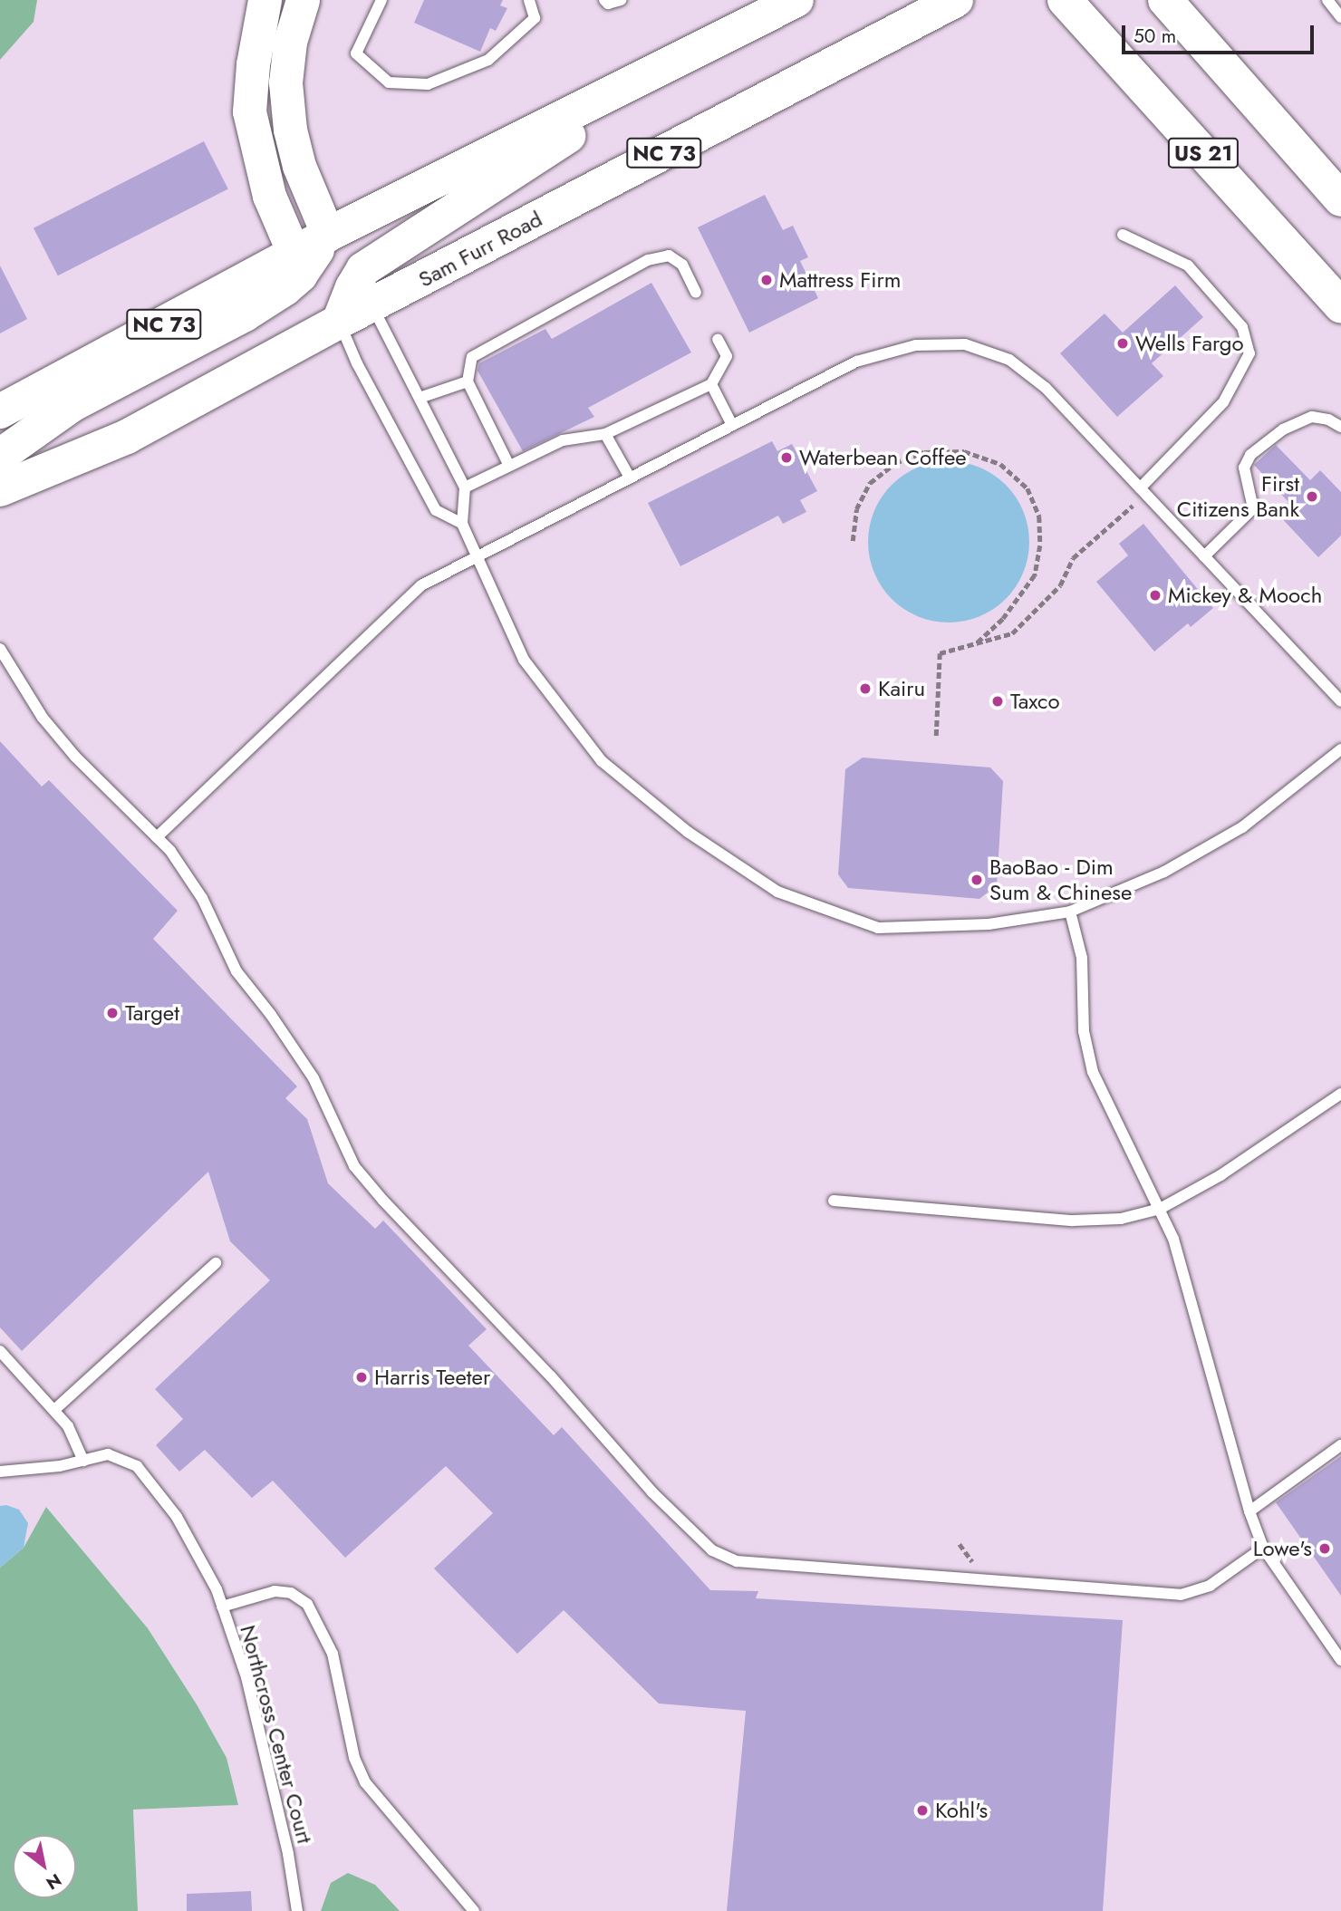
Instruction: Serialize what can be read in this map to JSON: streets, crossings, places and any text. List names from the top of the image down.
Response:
{
  "streets": {
    "main road": ["NC 73", "US 21", "Sam Furr Road"],
    "lane": ["Northcross Center Court"]
  },
  "places": [
    "Mattress Firm",
    "Wells Fargo",
    "Waterbean Coffee",
    "First Citizens Bank",
    "Mickey & Mooch",
    "Kairu",
    "Taxco",
    "BaoBao - Dim Sum & Chinese",
    "Target",
    "Harris Teeter",
    "Lowe's",
    "Kohl's"
  ],
  "scale_bar": "50 m",
  "north": "bottom right"
}
